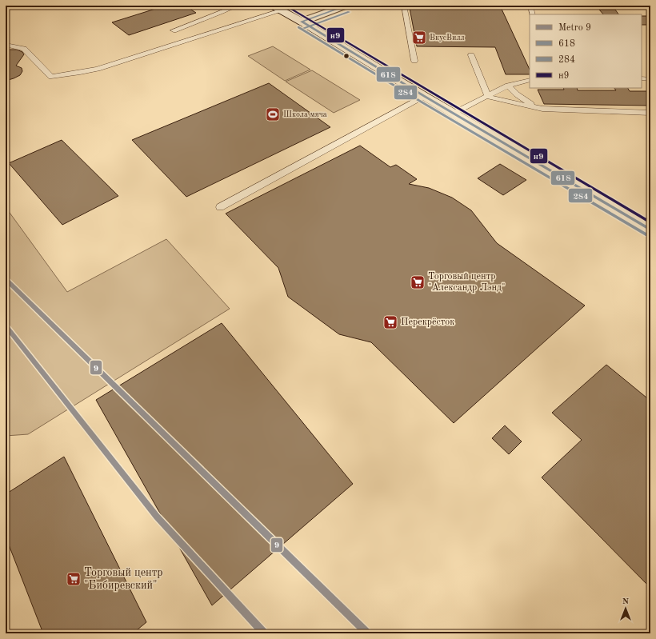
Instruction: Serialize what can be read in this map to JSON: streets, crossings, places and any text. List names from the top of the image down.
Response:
{
  "places": {
    "supermarket": [
      "ВкусВилл",
      "Торговый центр \"Александр Лэнд\"",
      "Перекрёсток",
      "Торговый центр \"Бибиревский\""
    ],
    "sports": ["Школа мяча"]
  },
  "lines": [
    "transit line 618",
    "transit line н9",
    "transit line 284",
    "metro line 9"
  ],
  "legend": [
    "Metro 9",
    "618",
    "284",
    "н9"
  ],
  "north": "top"
}
